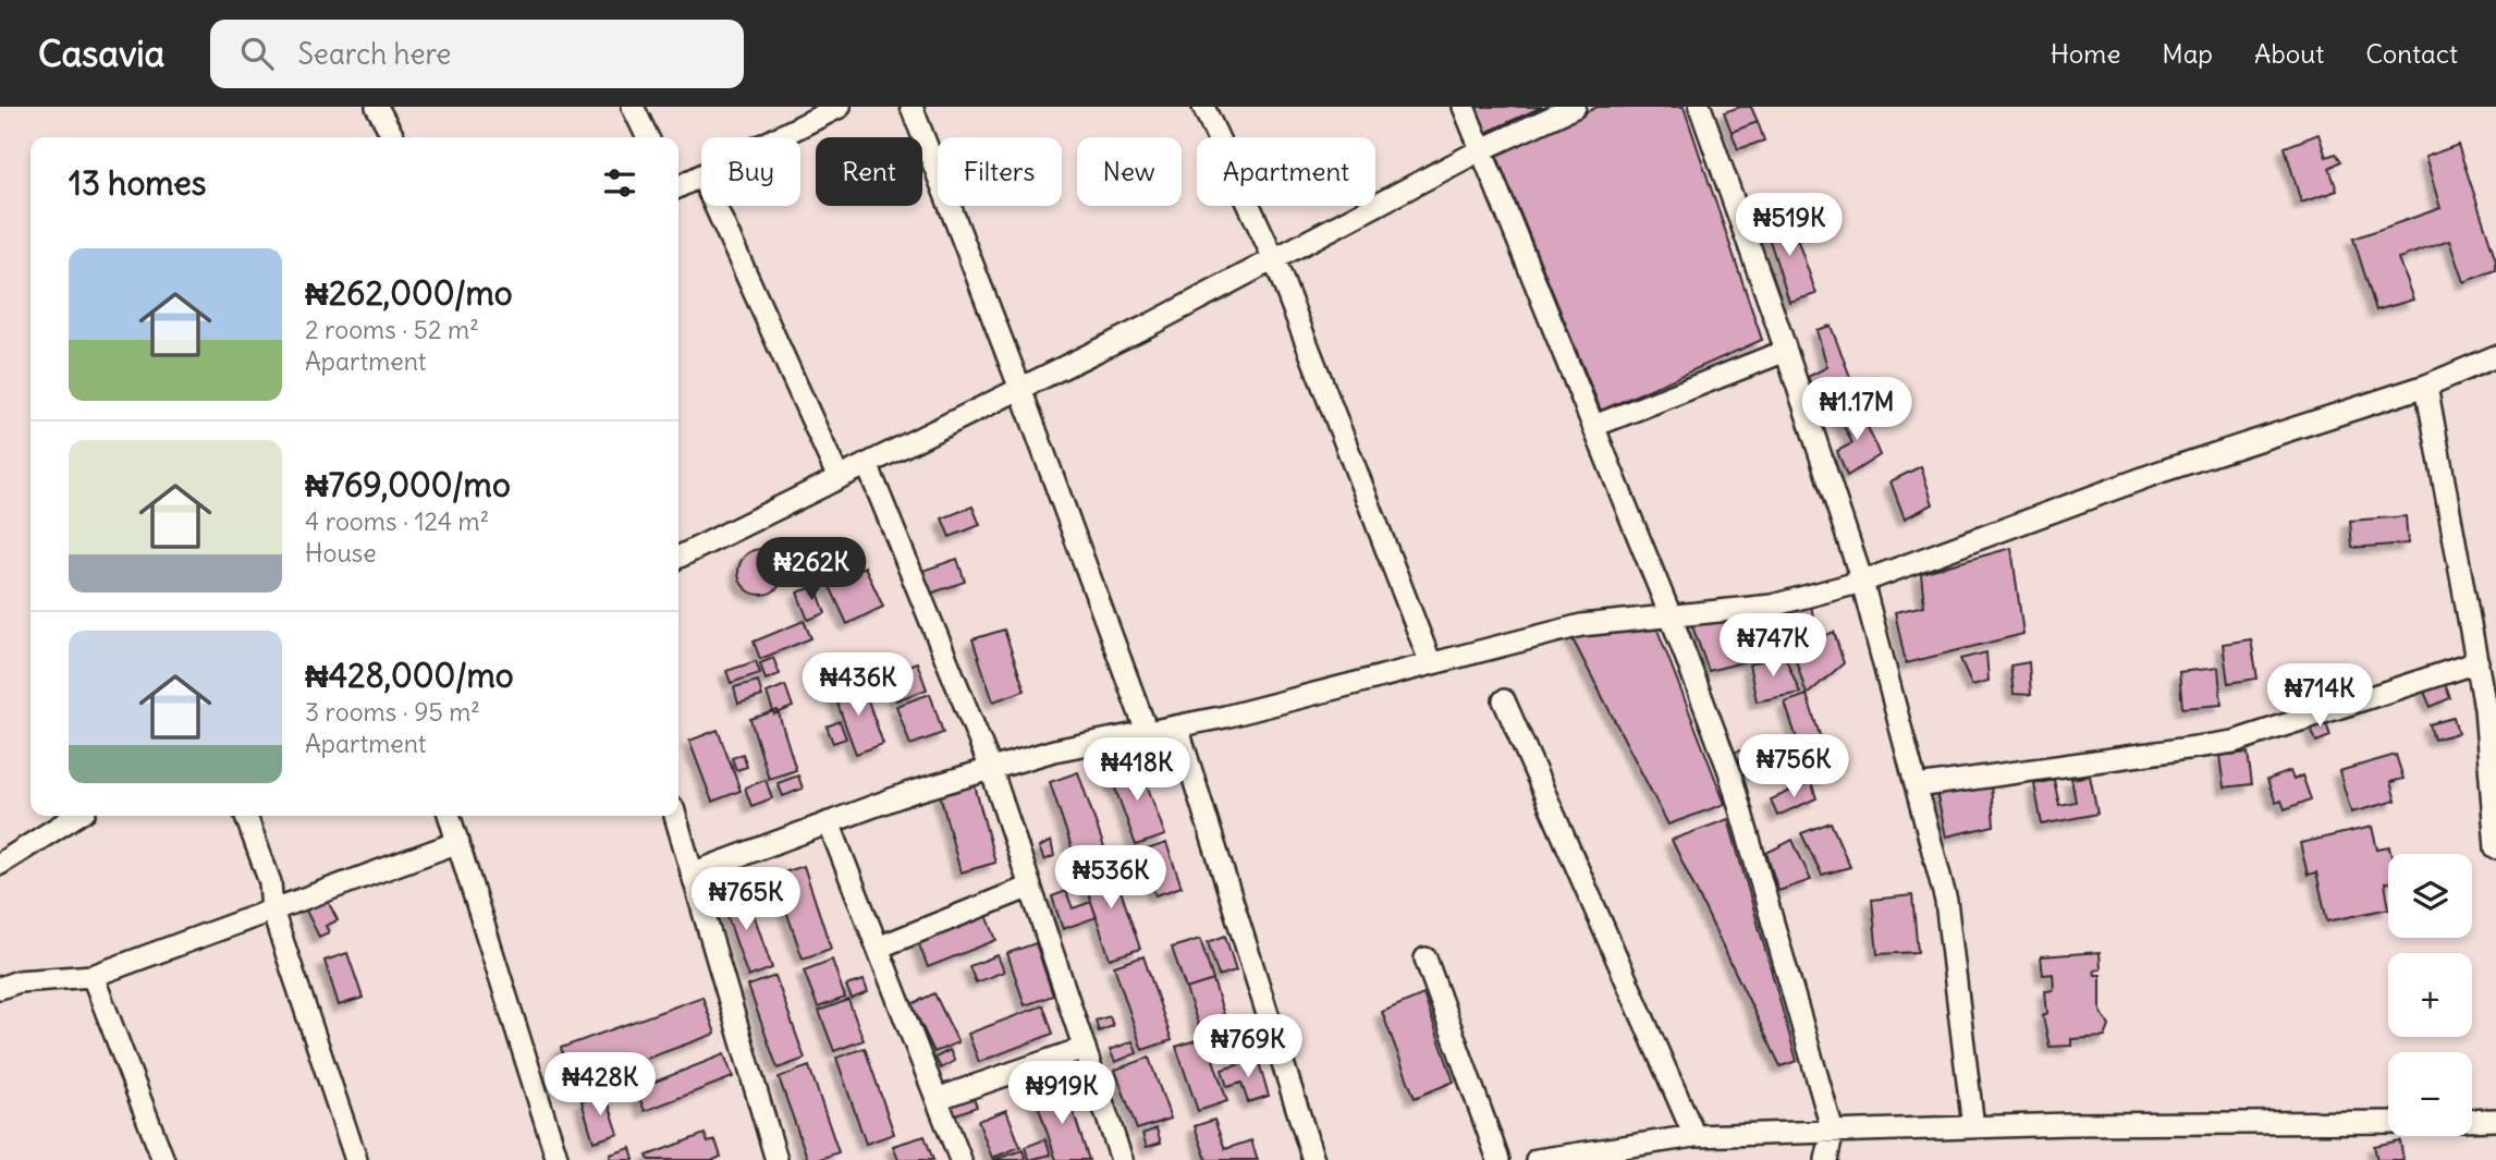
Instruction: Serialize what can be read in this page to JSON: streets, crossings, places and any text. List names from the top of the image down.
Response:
{
  "page": {
    "header": "Casavia",
    "search": "Search here",
    "nav": [
      "Home",
      "Map",
      "About",
      "Contact"
    ],
    "chip": [
      "Buy",
      "Rent",
      "Filters",
      "New",
      "Apartment"
    ],
    "heading": "13 homes",
    "price": [
      "₦519K",
      "₦1.17M",
      "₦262K",
      "₦747K",
      "₦436K",
      "₦714K",
      "₦756K",
      "₦418K",
      "₦536K",
      "₦765K",
      "₦769K",
      "₦428K",
      "₦919K"
    ],
    "list": [
      {
        "name": "₦262,000/mo",
        "note": "2 rooms · 52 m² · Apartment"
      },
      {
        "name": "₦769,000/mo",
        "note": "4 rooms · 124 m² · House"
      },
      {
        "name": "₦428,000/mo",
        "note": "3 rooms · 95 m² · Apartment"
      }
    ],
    "map_buttons": ["+", "−"]
  }
}
